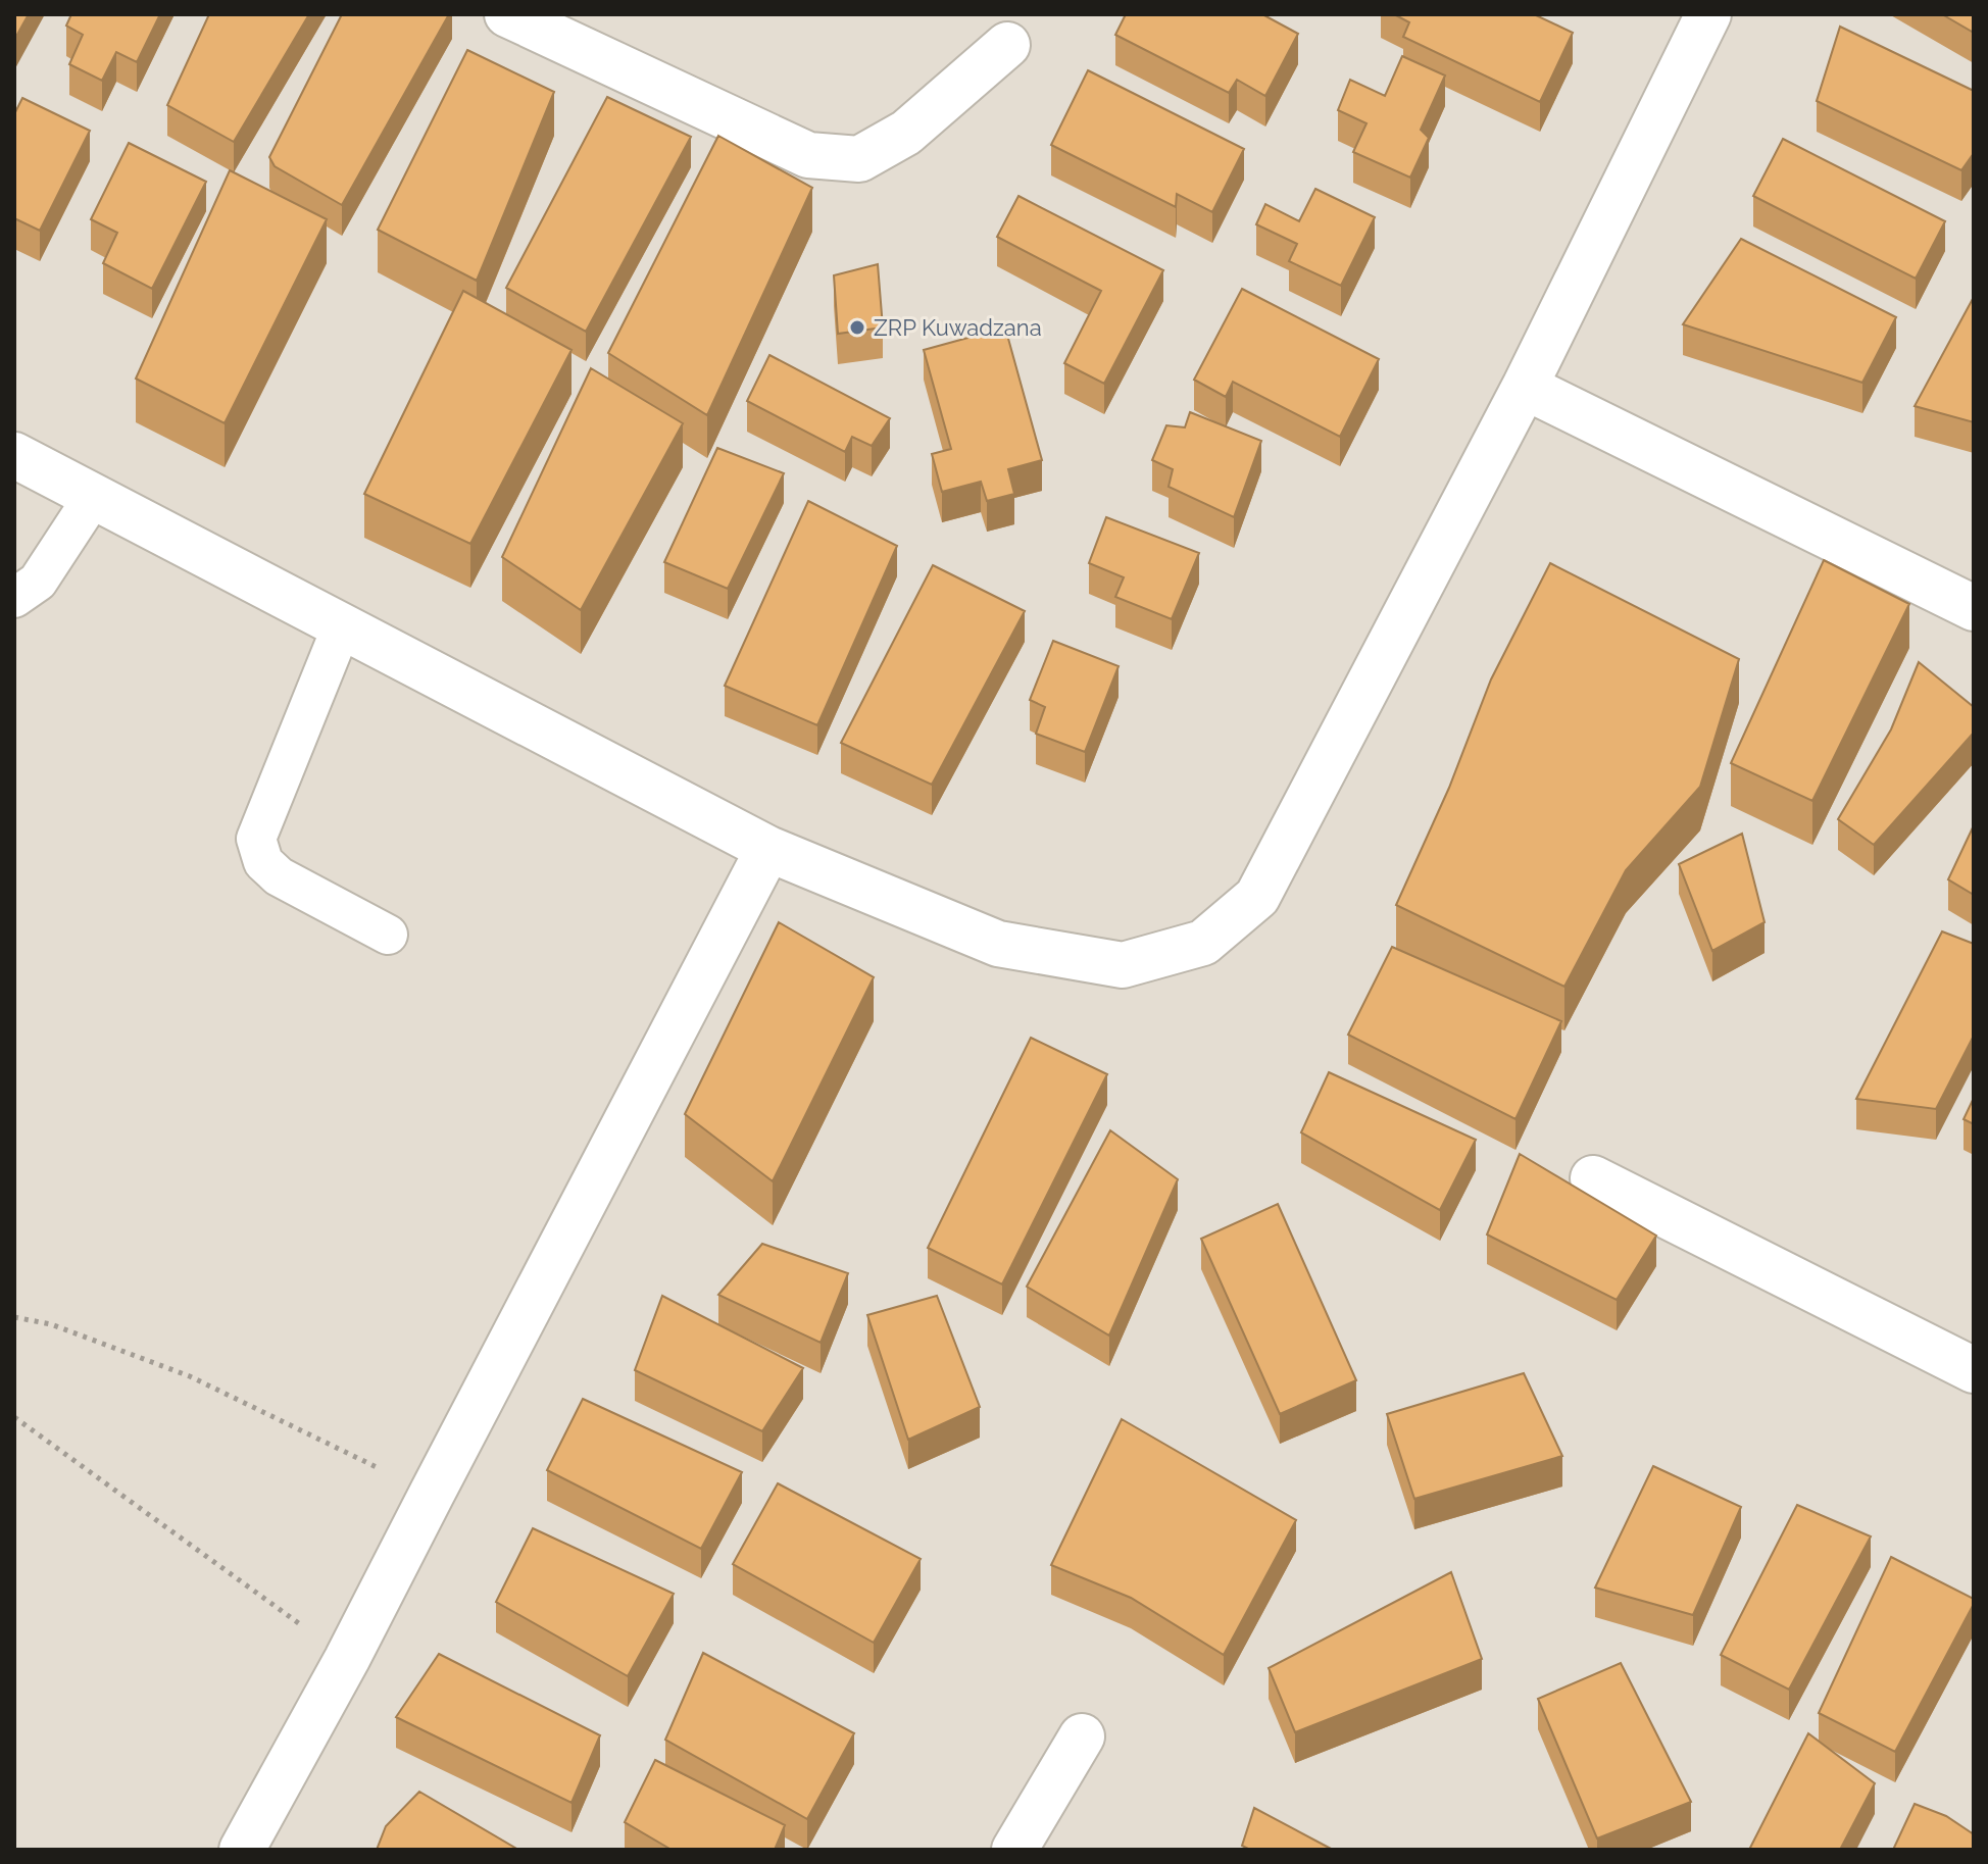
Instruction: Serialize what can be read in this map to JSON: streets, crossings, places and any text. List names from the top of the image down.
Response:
{
  "places": ["ZRP Kuwadzana"]
}
